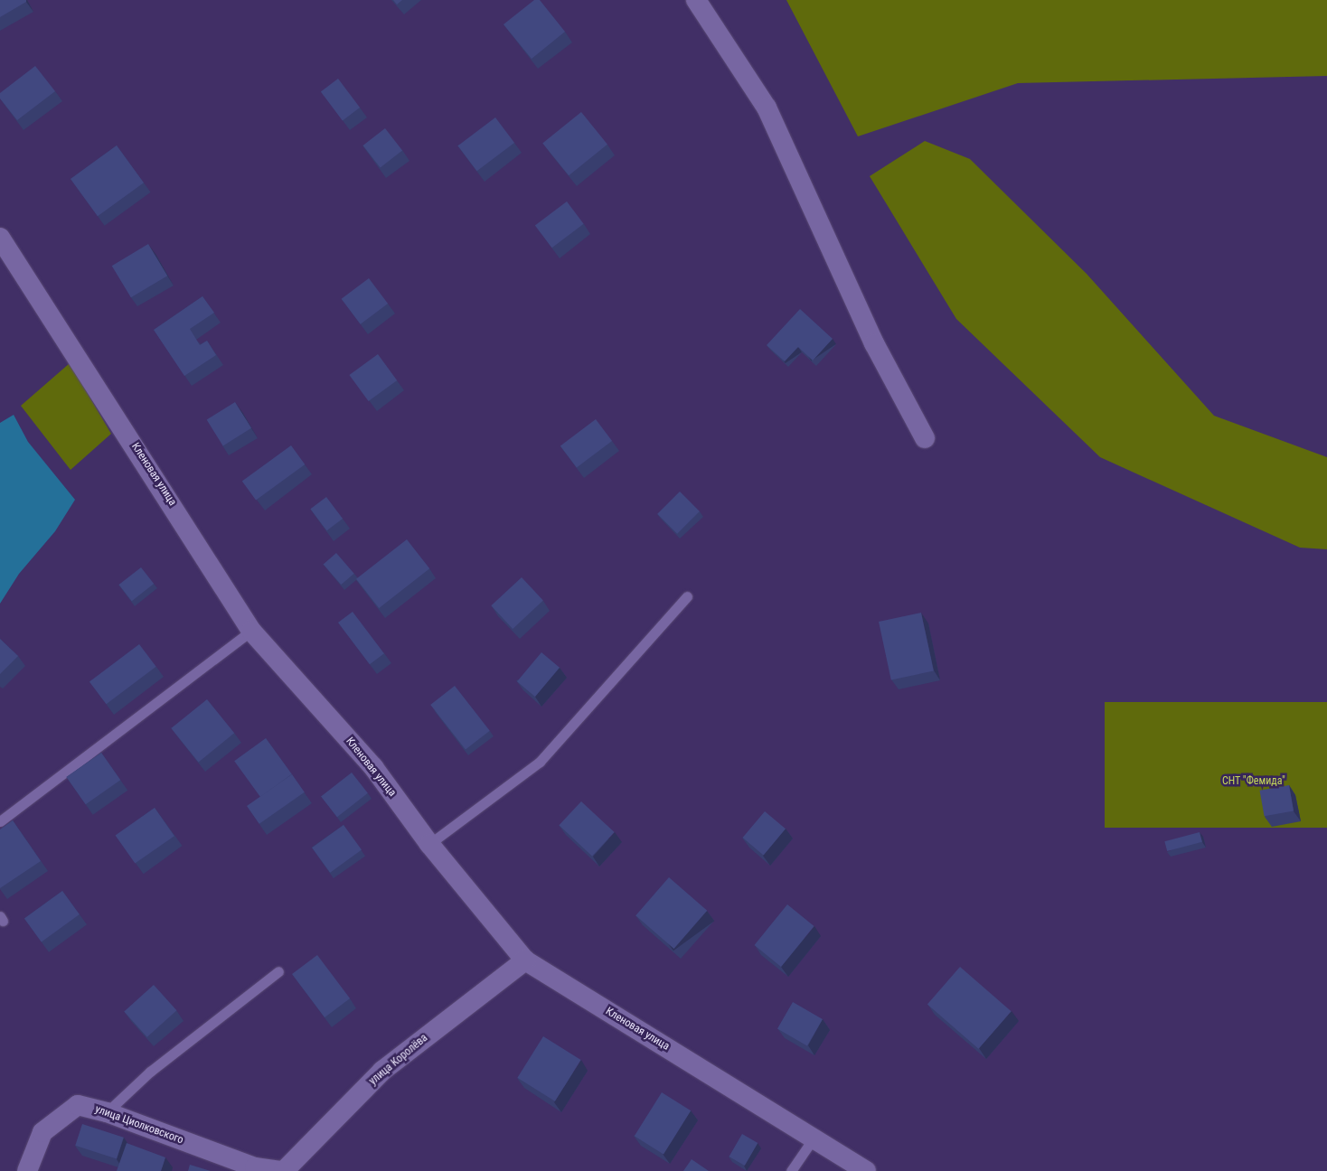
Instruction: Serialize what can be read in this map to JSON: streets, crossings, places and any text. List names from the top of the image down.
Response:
{
  "streets": {
    "street": ["Кленовая улица", "улица Королёва", "улица Циолковского"]
  },
  "crossings": [
    ["Кленовая улица", "улица Королёва"],
    ["улица Королёва", "улица Циолковского"]
  ],
  "parks": ["СНТ \"Фемида\""]
}
